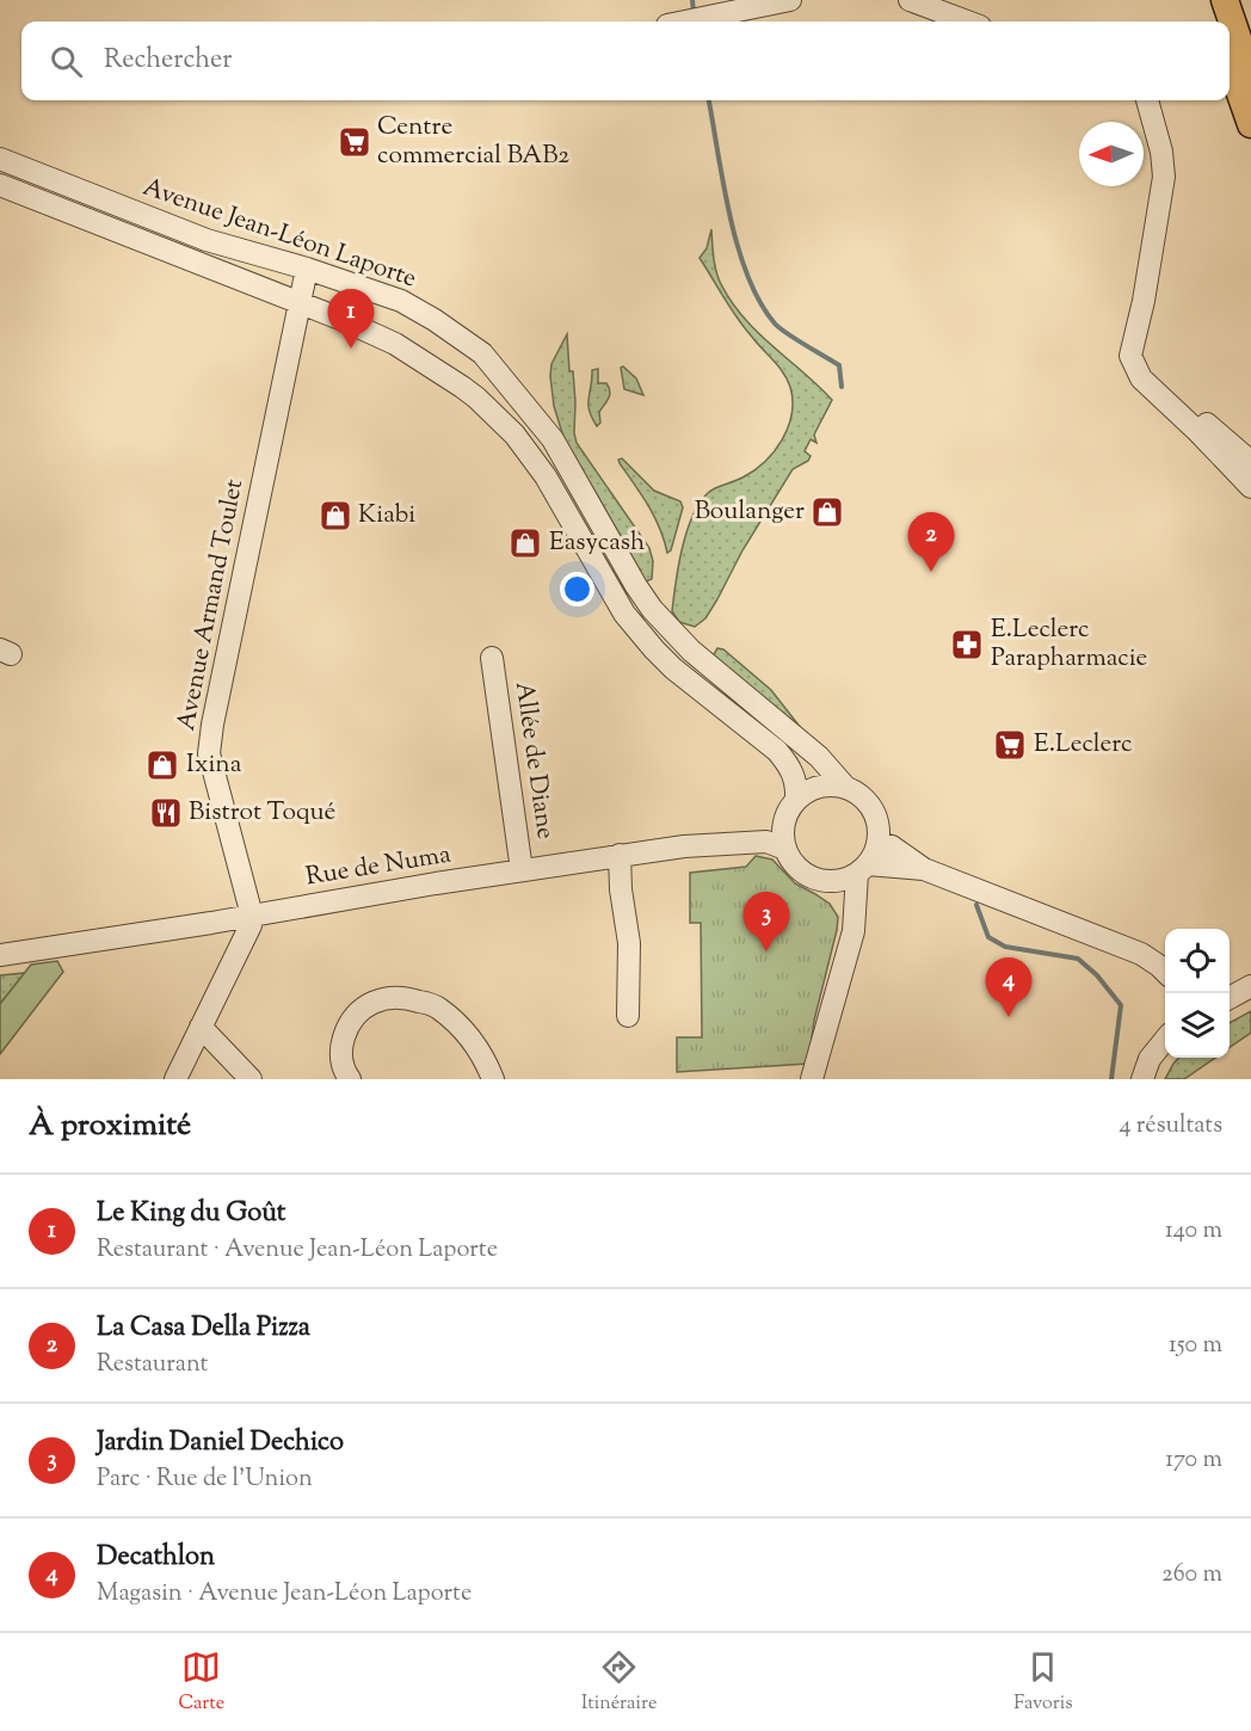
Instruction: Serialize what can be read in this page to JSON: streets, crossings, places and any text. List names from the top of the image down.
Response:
{
  "streets": {
    "street": [
      "Avenue Jean-Léon Laporte",
      "Avenue Armand Toulet",
      "Allée de Diane",
      "Rue de Numa"
    ]
  },
  "crossings": [
    ["Avenue Jean-Léon Laporte", "Avenue Armand Toulet"],
    ["Avenue Jean-Léon Laporte", "Rue de Numa"],
    ["Avenue Armand Toulet", "Rue de Numa"],
    ["Allée de Diane", "Rue de Numa"]
  ],
  "places": {
    "supermarket": ["Centre commercial BAB2", "E.Leclerc"],
    "shop": [
      "Boulanger",
      "Kiabi",
      "Easycash",
      "Ixina"
    ],
    "pharmacy": ["E.Leclerc Parapharmacie"],
    "restaurant": ["Bistrot Toqué"]
  },
  "north": "left",
  "page": {
    "search": "Rechercher",
    "pins": [
      "1",
      "2",
      "3",
      "4"
    ],
    "heading": ["À proximité", "4 résultats"],
    "list": [
      {
        "mark": "1",
        "name": "Le King du Goût",
        "note": "Restaurant · Avenue Jean-Léon Laporte",
        "value": "140 m"
      },
      {
        "mark": "2",
        "name": "La Casa Della Pizza",
        "note": "Restaurant",
        "value": "150 m"
      },
      {
        "mark": "3",
        "name": "Jardin Daniel Dechico",
        "note": "Parc · Rue de l'Union",
        "value": "170 m"
      },
      {
        "mark": "4",
        "name": "Decathlon",
        "note": "Magasin · Avenue Jean-Léon Laporte",
        "value": "260 m"
      }
    ],
    "nav": ["Carte", "Itinéraire", "Favoris"]
  }
}
